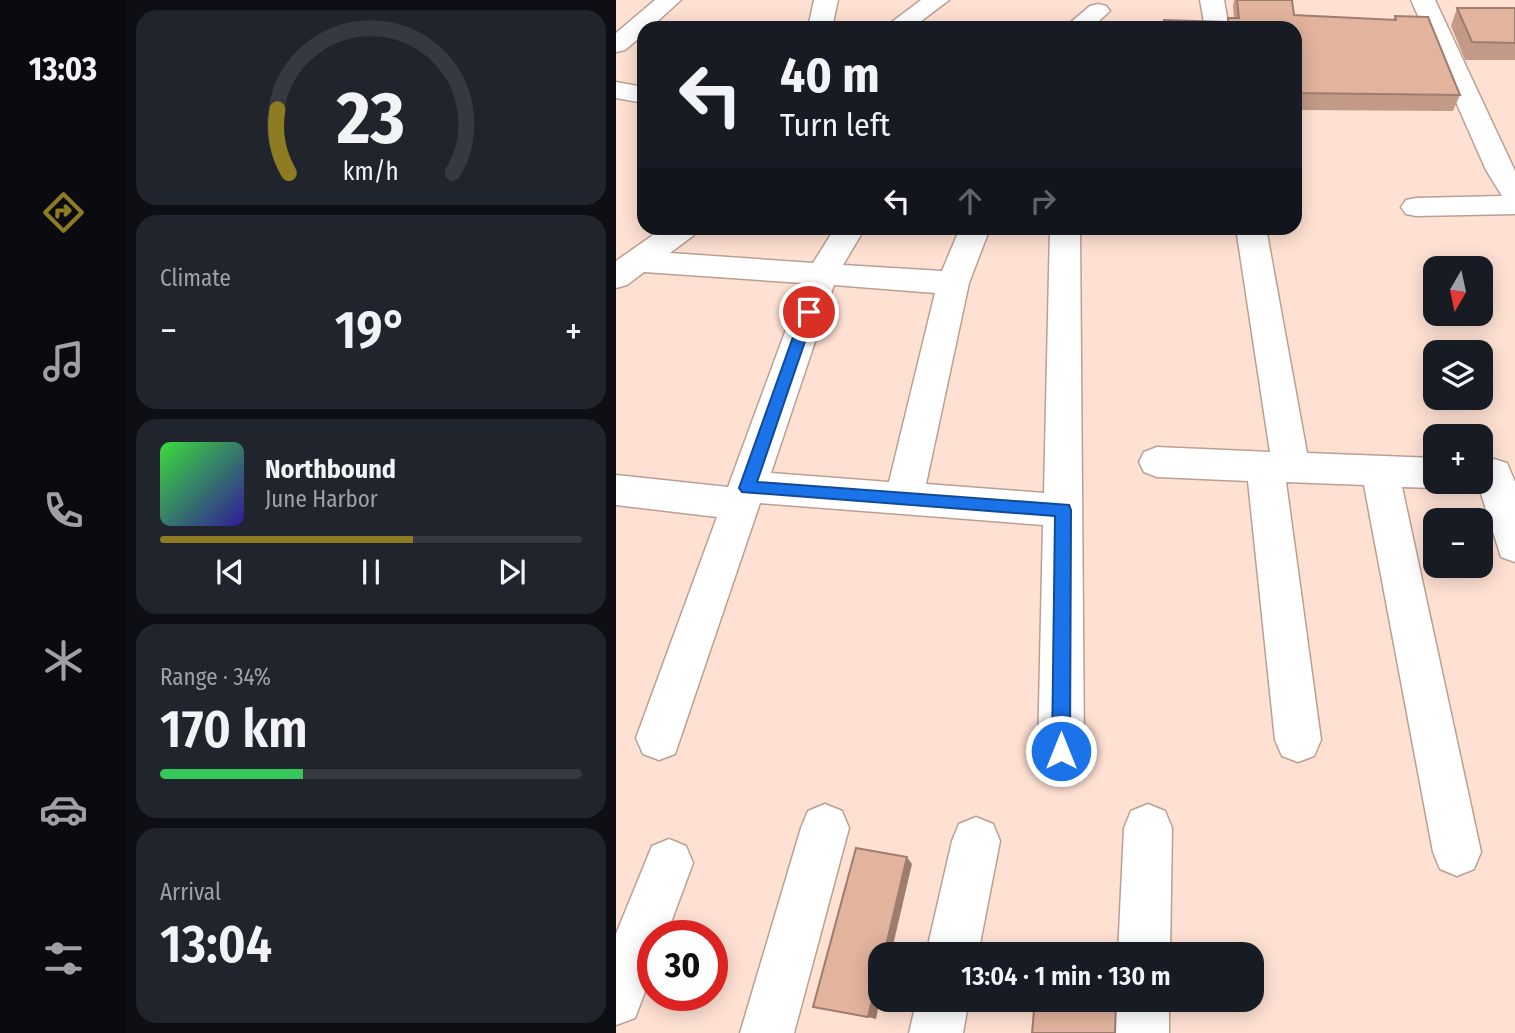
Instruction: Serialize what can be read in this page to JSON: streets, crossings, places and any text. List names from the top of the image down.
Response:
{
  "north": "bottom",
  "page": {
    "tabs": "13:03",
    "turn": ["40 m", "Turn left"],
    "tile": [
      "Climate",
      ["Range · 34%", "170 km"],
      ["Arrival", "13:04"]
    ],
    "map_buttons": ["+", "−"],
    "heat": ["−", "19°", "+"],
    "song": ["Northbound", "June Harbor"],
    "limit": "30",
    "trip": "13:04 · 1 min · 130 m",
    "gauge": ["23", "km/h"]
  }
}
